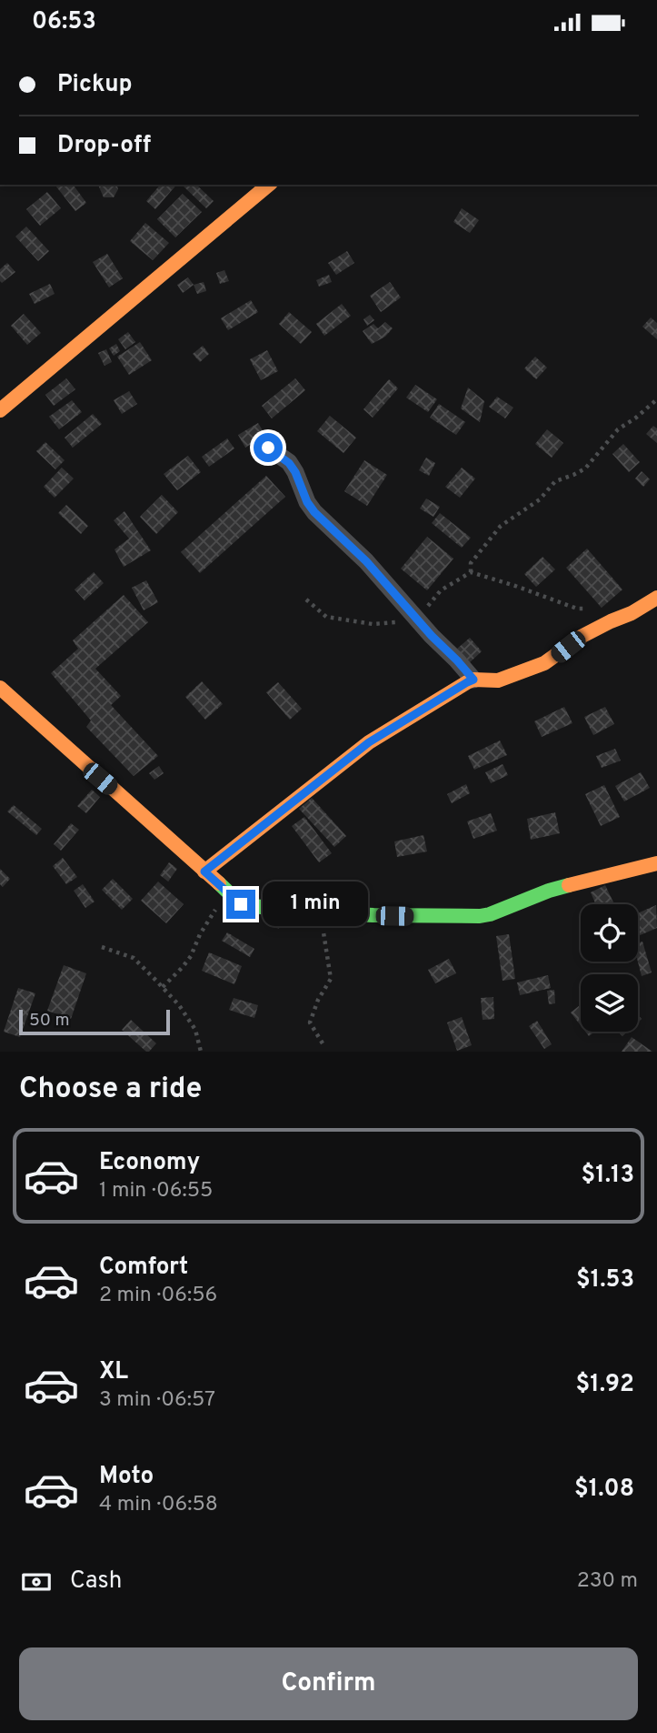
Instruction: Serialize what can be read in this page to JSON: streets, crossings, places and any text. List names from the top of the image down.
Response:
{
  "scale_bar": "50 m",
  "page": {
    "status": "06:53",
    "banner": ["Pickup", "Drop-off"],
    "bubble": "1 min",
    "scale": "50 m",
    "heading": "Choose a ride",
    "list": [
      {
        "name": "Economy",
        "note": "1 min · 06:55",
        "value": "$1.13"
      },
      {
        "name": "Comfort",
        "note": "2 min · 06:56",
        "value": "$1.53"
      },
      {
        "name": "XL",
        "note": "3 min · 06:57",
        "value": "$1.92"
      },
      {
        "name": "Moto",
        "note": "4 min · 06:58",
        "value": "$1.08"
      }
    ],
    "pay": ["Cash", "230 m"],
    "buttons": "Confirm"
  }
}
